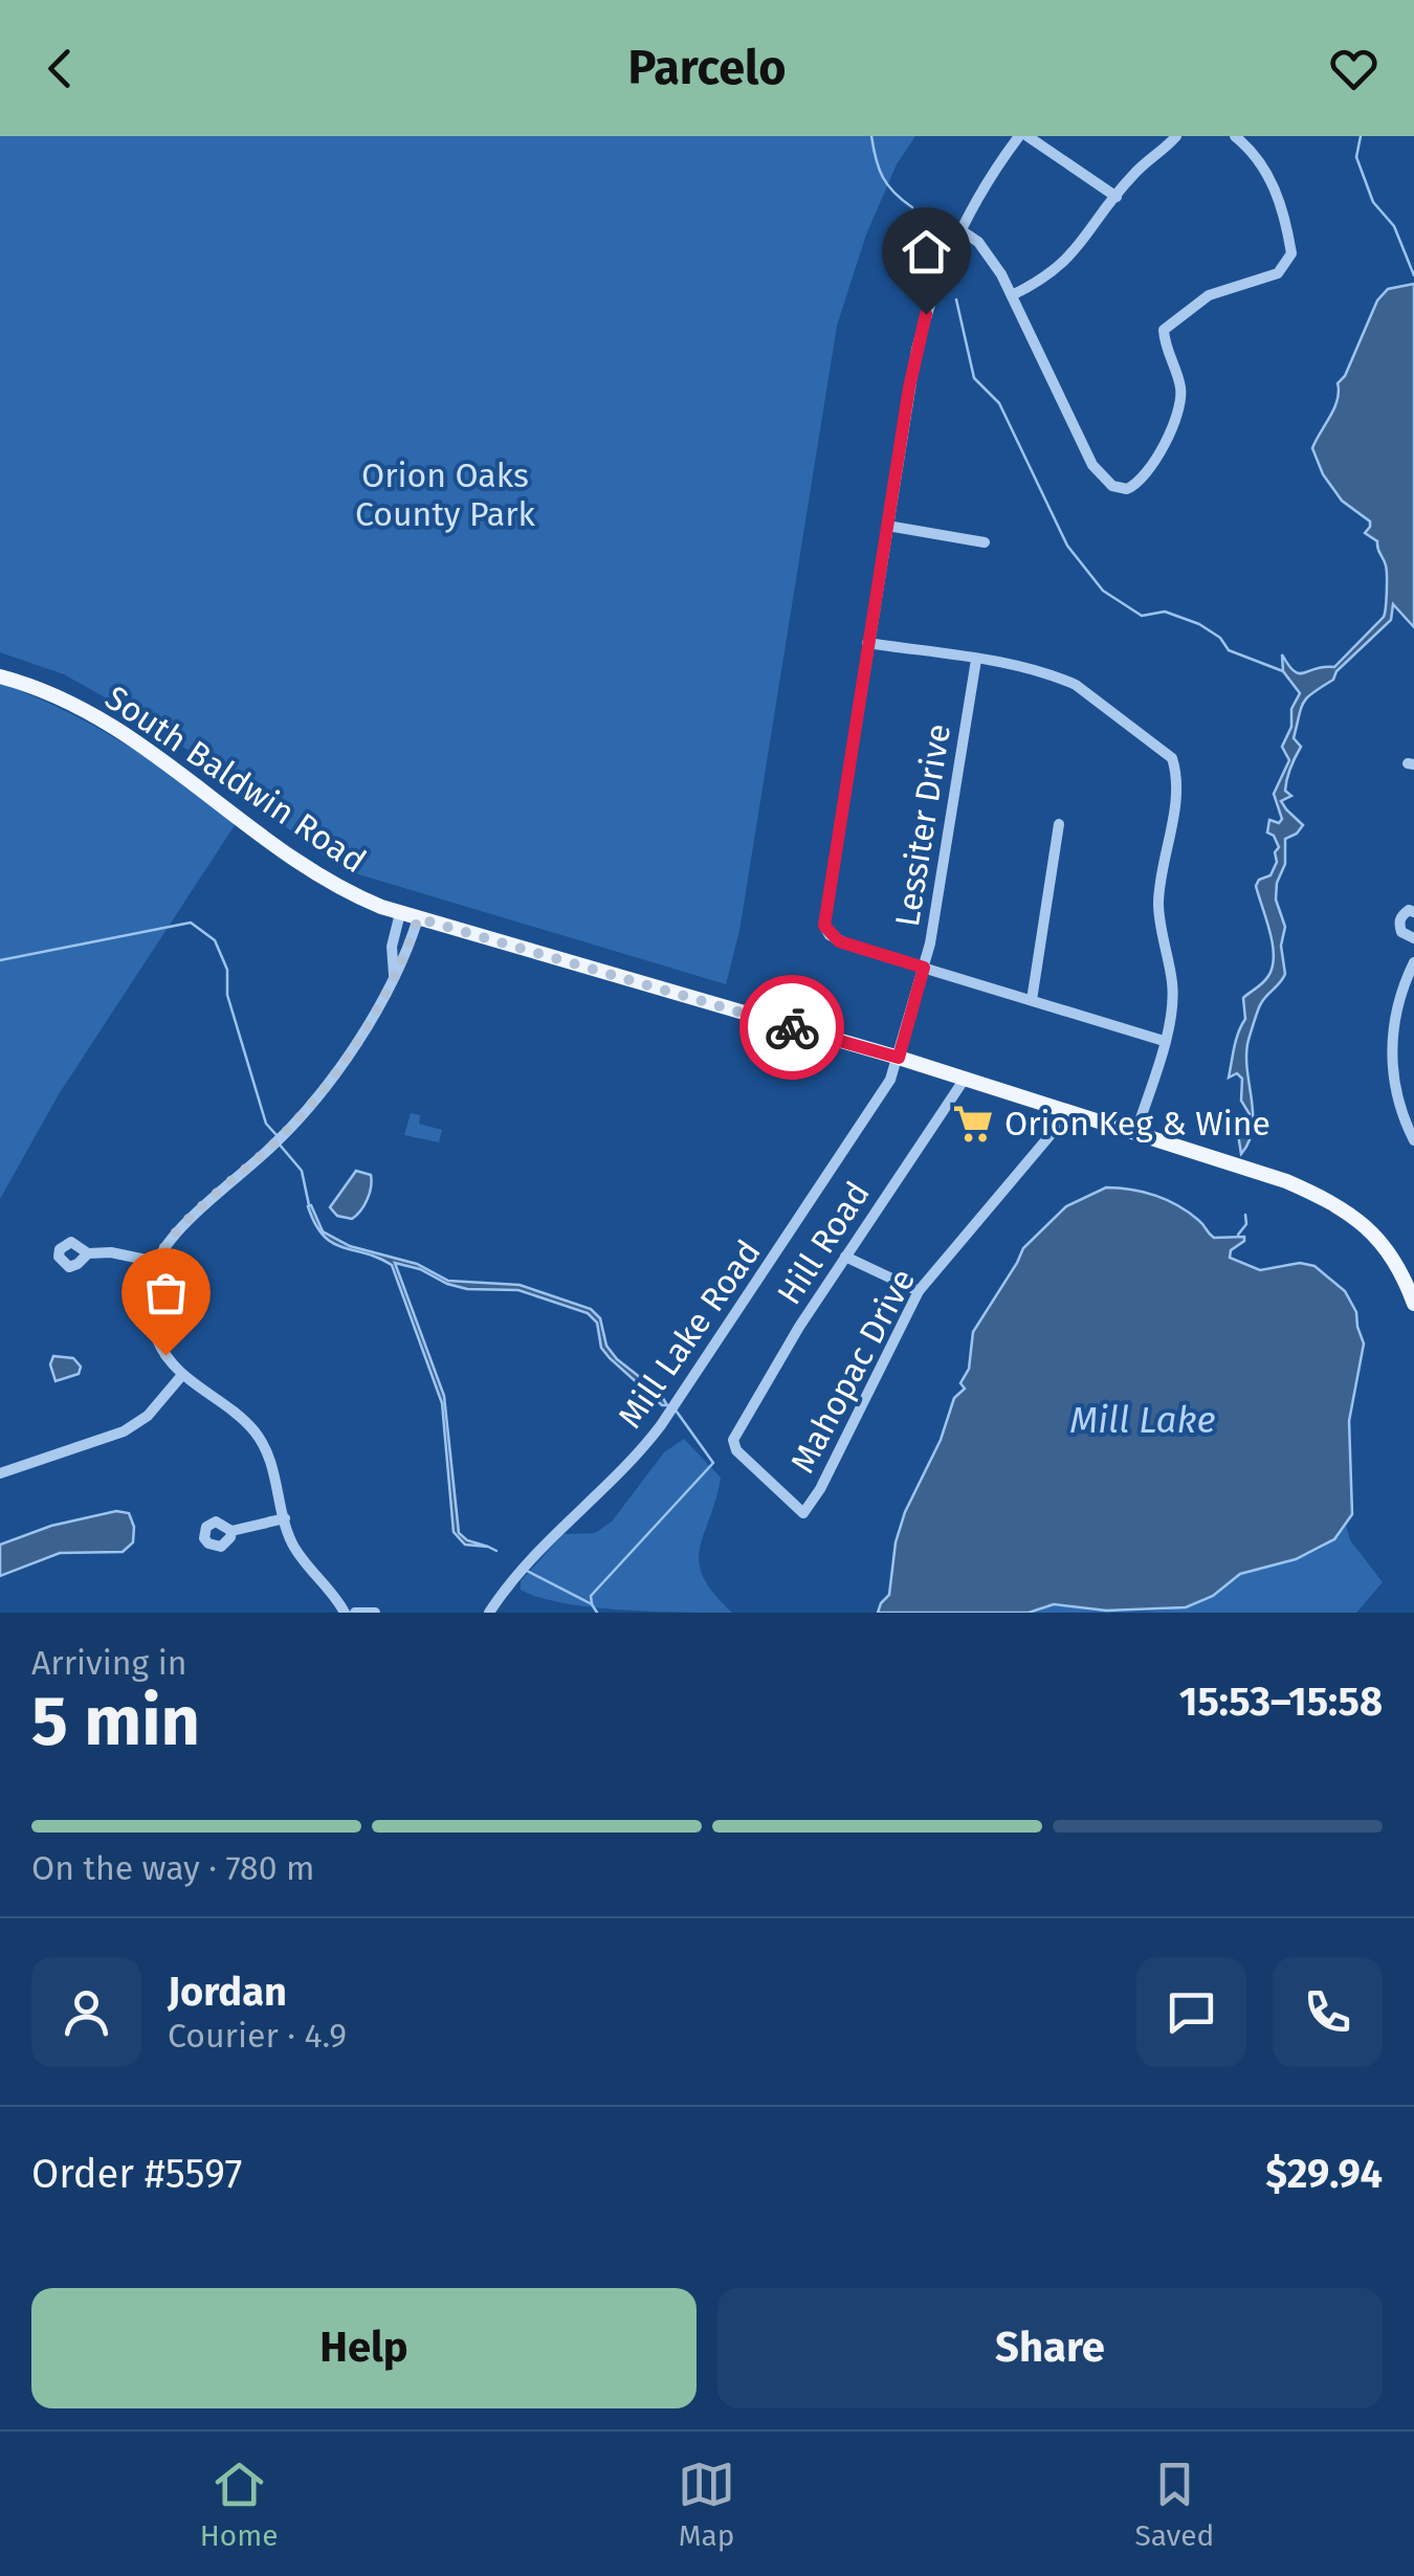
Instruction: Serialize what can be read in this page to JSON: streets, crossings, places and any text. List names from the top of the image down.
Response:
{
  "streets": {
    "main road": ["South Baldwin Road"],
    "street": [
      "Lessiter Drive",
      "Hill Road",
      "Mill Lake Road",
      "Mahopac Drive"
    ]
  },
  "crossings": [
    ["South Baldwin Road", "Lessiter Drive"],
    ["South Baldwin Road", "Hill Road"],
    ["South Baldwin Road", "Mill Lake Road"],
    ["South Baldwin Road", "Mahopac Drive"],
    ["Lessiter Drive", "Mill Lake Road"],
    ["Hill Road", "Mahopac Drive"]
  ],
  "water": ["Mill Lake"],
  "parks": ["Orion Oaks County Park"],
  "places": {
    "supermarket": ["Orion Keg & Wine"]
  },
  "page": {
    "header": "Parcelo",
    "heading": ["5 min", "Arriving in", "15:53–15:58"],
    "panel": [
      "Jordan",
      "Courier · 4.9",
      "Order #5597",
      "$29.94"
    ],
    "bar": "On the way · 780 m",
    "buttons": ["Help", "Share"],
    "tabs": ["Home", "Map", "Saved"]
  }
}
